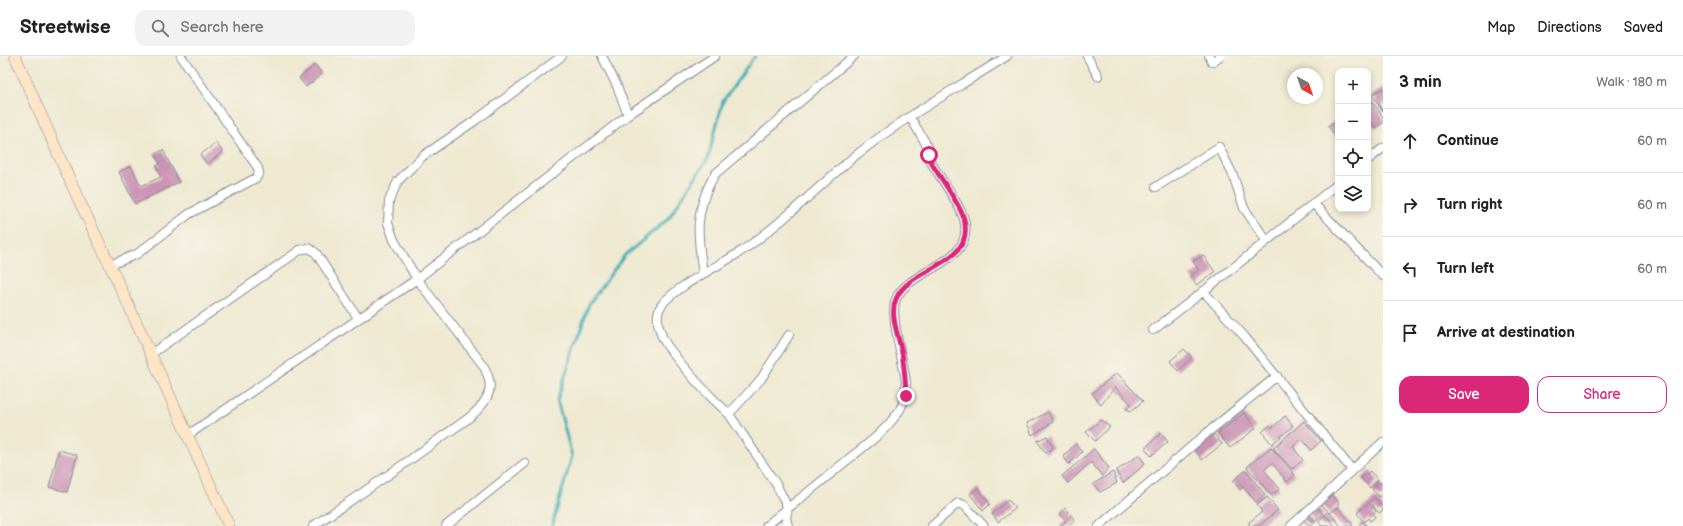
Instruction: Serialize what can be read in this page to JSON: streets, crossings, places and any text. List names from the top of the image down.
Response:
{
  "north": "bottom right",
  "page": {
    "header": "Streetwise",
    "search": "Search here",
    "nav": ["Map", "Directions", "Saved"],
    "heading": ["3 min", "Walk · 180 m"],
    "map_buttons": ["+", "−"],
    "list": [
      ["Continue", "60 m"],
      ["Turn right", "60 m"],
      ["Turn left", "60 m"],
      "Arrive at destination"
    ],
    "buttons": ["Save", "Share"]
  }
}
